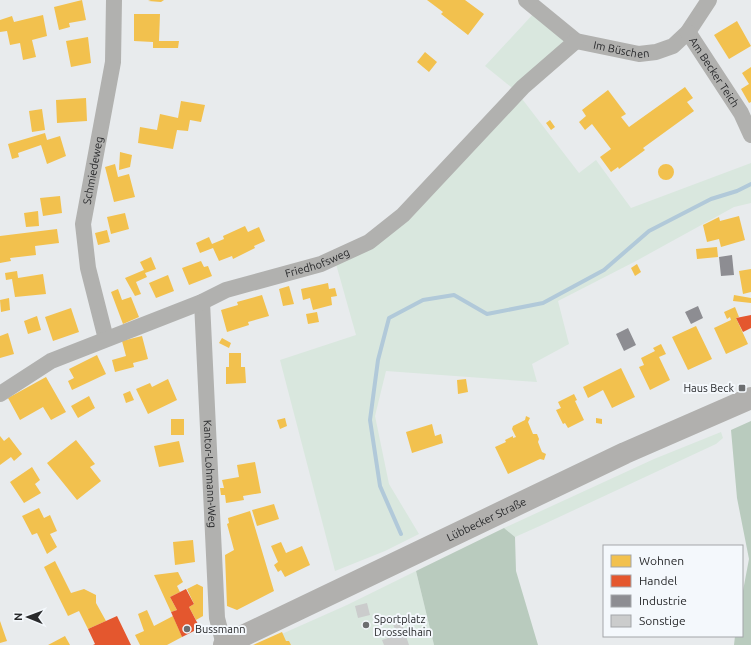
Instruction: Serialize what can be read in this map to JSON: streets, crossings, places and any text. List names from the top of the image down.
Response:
{
  "streets": {
    "main road": ["Lübbecker Straße"],
    "street": [
      "Im Büschen",
      "Am Becker Teich",
      "Schmiedeweg",
      "Friedhofsweg",
      "Kantor-Lohmann-Weg"
    ]
  },
  "crossings": [
    ["Im Büschen", "Am Becker Teich"],
    ["Im Büschen", "Friedhofsweg"],
    ["Schmiedeweg", "Friedhofsweg"],
    ["Friedhofsweg", "Kantor-Lohmann-Weg"],
    ["Kantor-Lohmann-Weg", "Lübbecker Straße"]
  ],
  "places": {
    "transit": ["Haus Beck"],
    "other": ["Sportplatz Drosselhain", "Bussmann"]
  },
  "legend": [
    "Wohnen",
    "Handel",
    "Industrie",
    "Sonstige"
  ],
  "north": "left"
}
